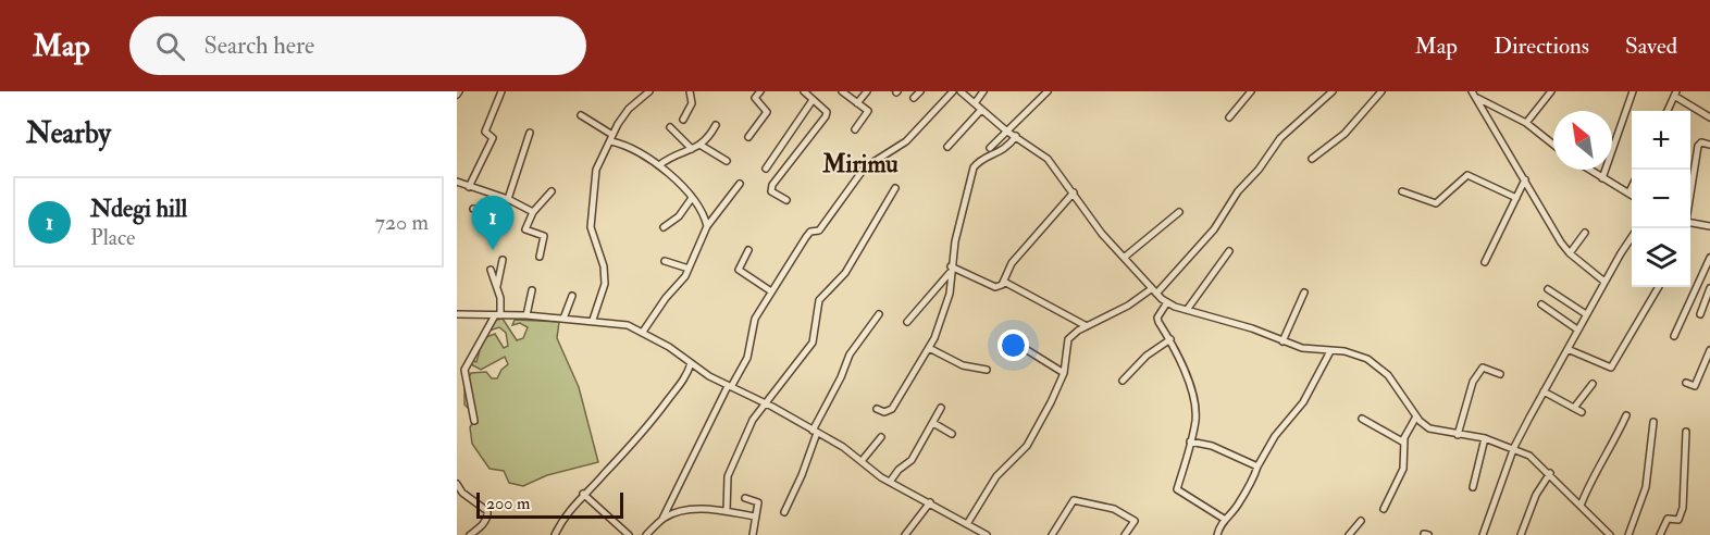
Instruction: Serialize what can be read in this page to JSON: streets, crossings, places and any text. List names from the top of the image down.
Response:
{
  "districts": ["Mirimu"],
  "scale_bar": "200 m",
  "north": "top left",
  "page": {
    "header": "Map",
    "search": "Search here",
    "nav": ["Map", "Directions", "Saved"],
    "heading": "Nearby",
    "map_buttons": ["+", "−"],
    "list": [
      {
        "mark": "1",
        "name": "Ndegi hill",
        "note": "Place",
        "value": "720 m"
      }
    ],
    "pins": "1",
    "scale": "200 m"
  }
}
